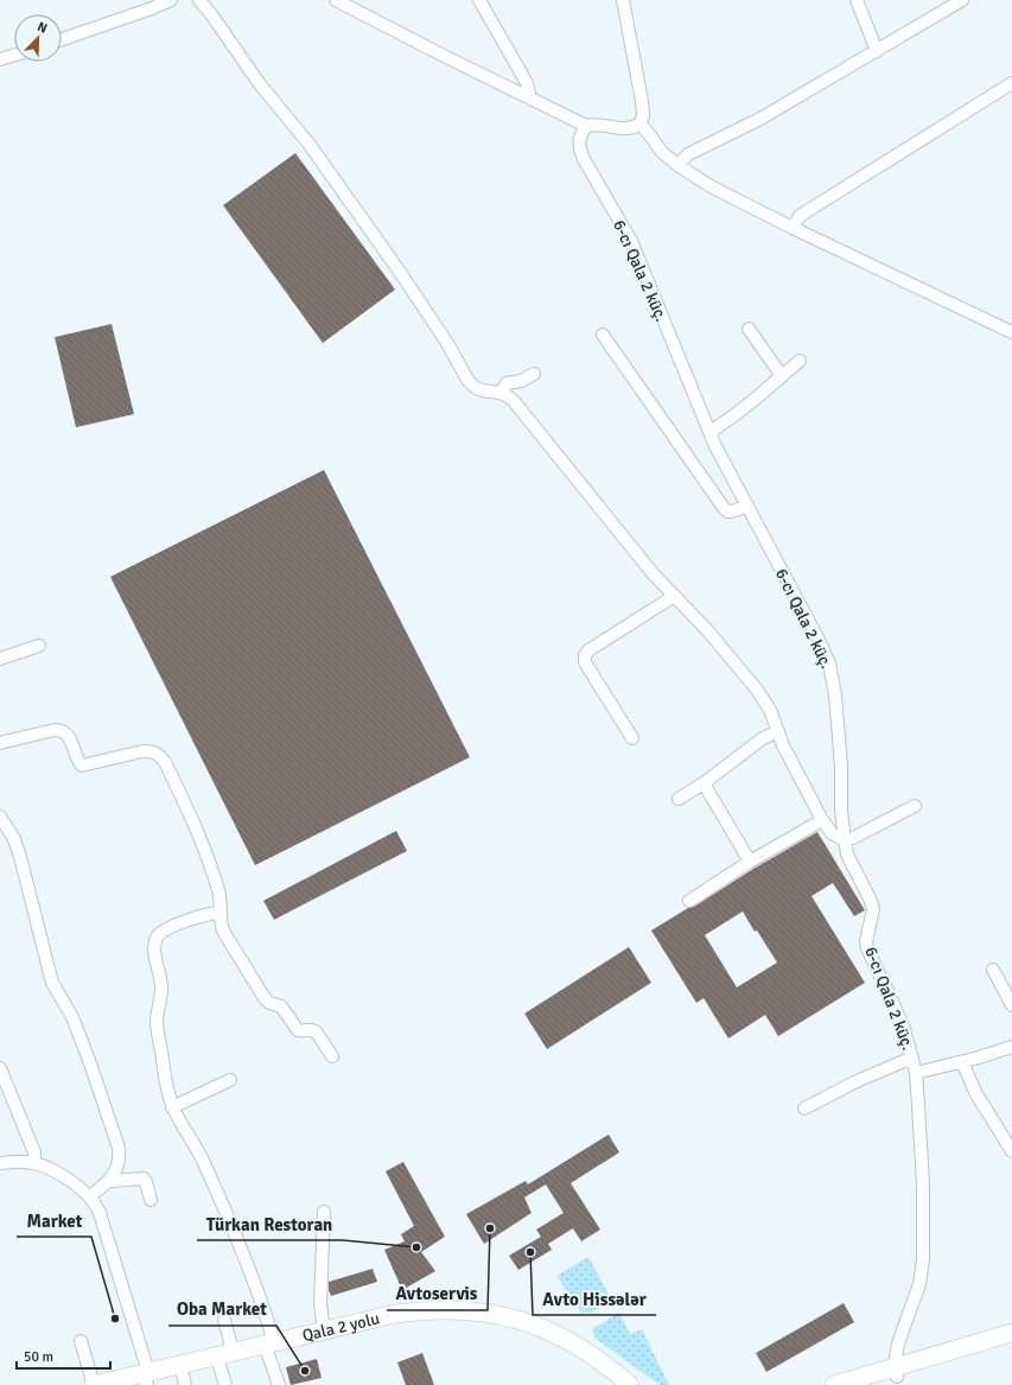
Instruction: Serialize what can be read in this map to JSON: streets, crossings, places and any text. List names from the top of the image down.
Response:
{
  "streets": {
    "main road": ["Qala 2 yolu"],
    "street": ["6-cı Qala 2 küç."]
  },
  "places": [
    "Avtoservis",
    "Türkan Restoran",
    "Avto Hissələr",
    "Market",
    "Oba Market"
  ],
  "scale_bar": "50 m",
  "north": "top right"
}
